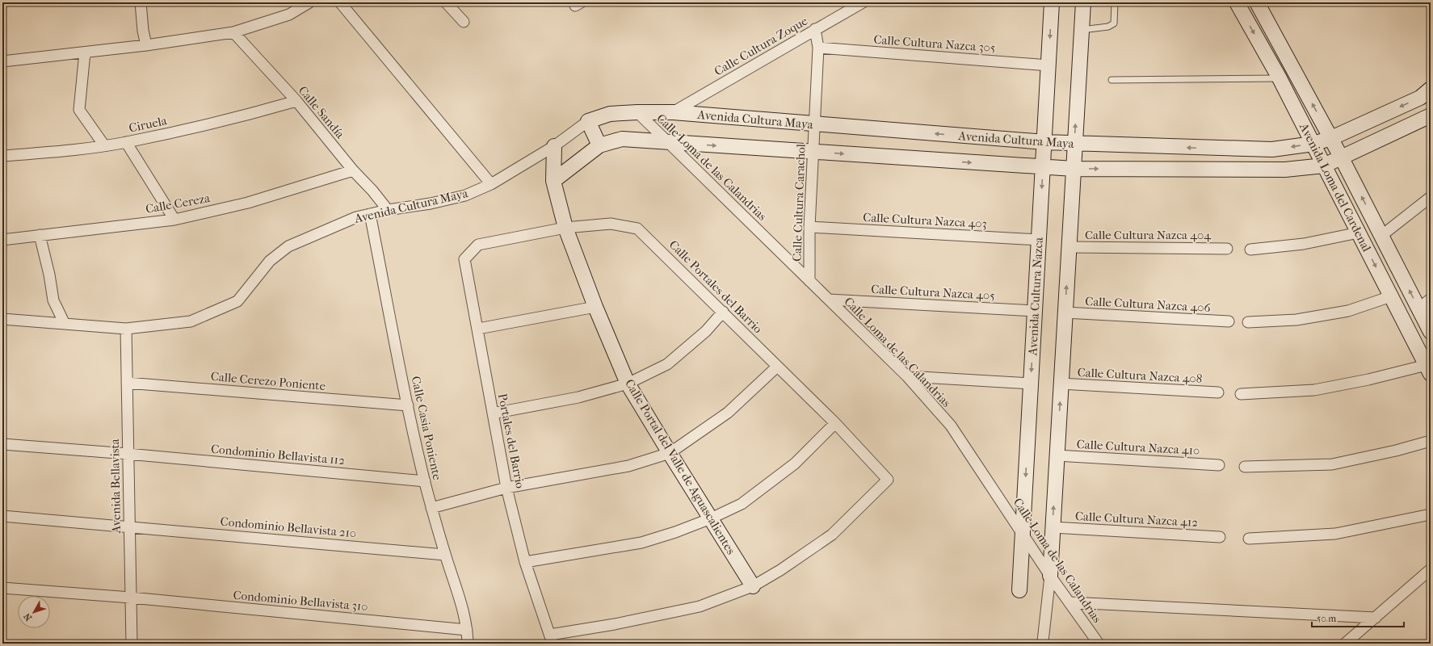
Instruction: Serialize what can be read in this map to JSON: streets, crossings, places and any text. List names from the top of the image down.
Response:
{
  "streets": {
    "street": [
      "Calle Cultura Nazca 305",
      "Calle Cultura Zoque",
      "Calle Sandía",
      "Avenida Cultura Maya",
      "Ciruela",
      "Calle Loma de las Calandrias",
      "Avenida Loma del Cardenal",
      "Calle Cultura Carachol",
      "Calle Cereza",
      "Calle Cultura Nazca 403",
      "Calle Cultura Nazca 404",
      "Calle Portales del Barrio",
      "Calle Cultura Nazca 405",
      "Avenida Cultura Nazca",
      "Calle Cultura Nazca 406",
      "Calle Cultura Nazca 408",
      "Calle Cerezo Poniente",
      "Calle Casia Poniente",
      "Portales del Barrio",
      "Calle Cultura Nazca 410",
      "Condominio Bellavista 112",
      "Calle Portal del Valle de Aguascalientes",
      "Avenida Bellavista",
      "Calle Cultura Nazca 412",
      "Condominio Bellavista 210",
      "Condominio Bellavista 310"
    ]
  },
  "crossings": [
    ["Calle Cultura Nazca 305", "Calle Cultura Carachol"],
    ["Calle Cultura Nazca 305", "Avenida Cultura Nazca"],
    ["Calle Cultura Zoque", "Avenida Cultura Maya"],
    ["Calle Cultura Zoque", "Calle Cultura Carachol"],
    ["Calle Sandía", "Avenida Cultura Maya"],
    ["Calle Sandía", "Ciruela"],
    ["Calle Sandía", "Calle Cereza"],
    ["Avenida Cultura Maya", "Calle Loma de las Calandrias"],
    ["Avenida Cultura Maya", "Avenida Loma del Cardenal"],
    ["Avenida Cultura Maya", "Calle Cultura Carachol"],
    ["Avenida Cultura Maya", "Avenida Cultura Nazca"],
    ["Avenida Cultura Maya", "Calle Casia Poniente"],
    ["Avenida Cultura Maya", "Calle Portal del Valle de Aguascalientes"],
    ["Avenida Cultura Maya", "Avenida Bellavista"],
    ["Calle Loma de las Calandrias", "Calle Cultura Carachol"],
    ["Calle Loma de las Calandrias", "Calle Cultura Nazca 405"],
    ["Calle Loma de las Calandrias", "Avenida Cultura Nazca"],
    ["Calle Cultura Carachol", "Calle Cultura Nazca 403"],
    ["Calle Cultura Nazca 403", "Avenida Cultura Nazca"],
    ["Calle Portales del Barrio", "Portales del Barrio"],
    ["Calle Portales del Barrio", "Calle Portal del Valle de Aguascalientes"],
    ["Calle Cultura Nazca 405", "Avenida Cultura Nazca"],
    ["Calle Cerezo Poniente", "Calle Casia Poniente"],
    ["Calle Cerezo Poniente", "Avenida Bellavista"],
    ["Calle Casia Poniente", "Condominio Bellavista 112"],
    ["Calle Casia Poniente", "Condominio Bellavista 210"],
    ["Calle Casia Poniente", "Condominio Bellavista 310"],
    ["Condominio Bellavista 112", "Avenida Bellavista"],
    ["Avenida Bellavista", "Condominio Bellavista 210"],
    ["Avenida Bellavista", "Condominio Bellavista 310"]
  ],
  "scale_bar": "50 m",
  "north": "bottom left"
}
